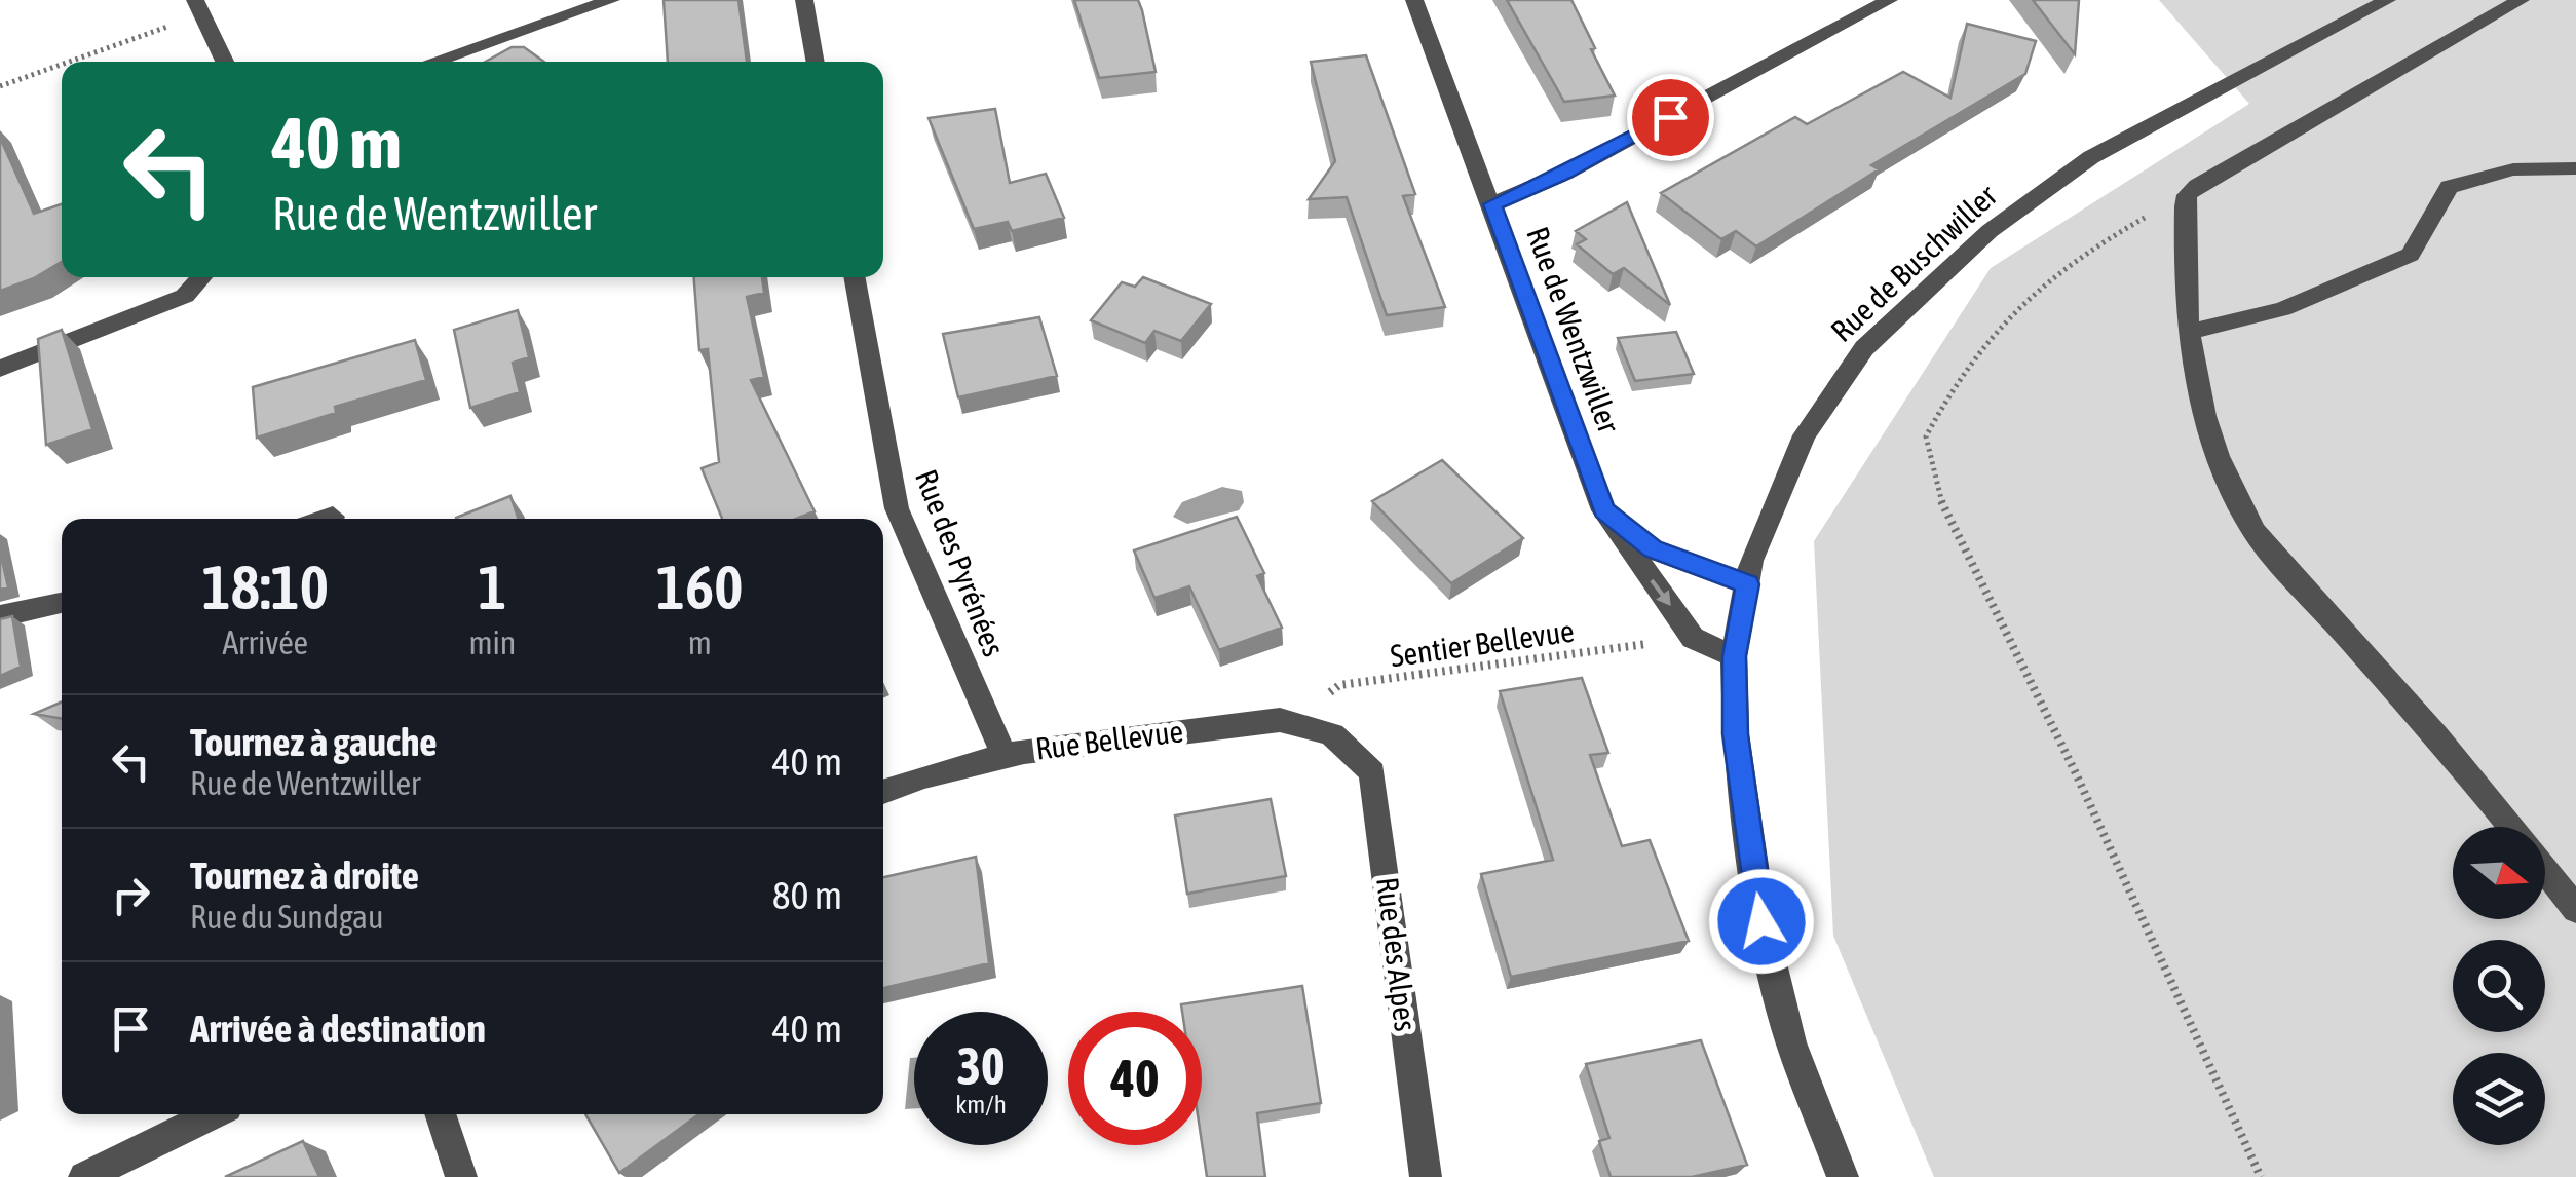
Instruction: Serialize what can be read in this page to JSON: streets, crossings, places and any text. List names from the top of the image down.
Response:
{
  "streets": {
    "street": [
      "Rue de Buschwiller",
      "Rue de Wentzwiller",
      "Rue des Pyrénées",
      "Rue Bellevue",
      "Rue des Alpes"
    ],
    "path": ["Sentier Bellevue"]
  },
  "crossings": [
    ["Rue de Wentzwiller", "Sentier Bellevue"],
    ["Rue des Pyrénées", "Rue Bellevue"],
    ["Sentier Bellevue", "Rue Bellevue"],
    ["Rue Bellevue", "Rue des Alpes"]
  ],
  "north": "right",
  "page": {
    "turn": ["40 m", "Rue de Wentzwiller"],
    "eta": [
      "18:10",
      "Arrivée",
      "1",
      "min",
      "160",
      "m"
    ],
    "list": [
      {
        "name": "Tournez à gauche",
        "note": "Rue de Wentzwiller",
        "value": "40 m"
      },
      {
        "name": "Tournez à droite",
        "note": "Rue du Sundgau",
        "value": "80 m"
      },
      {
        "name": "Arrivée à destination",
        "value": "40 m"
      }
    ],
    "speed": "30 km/h",
    "limit": "40"
  }
}
